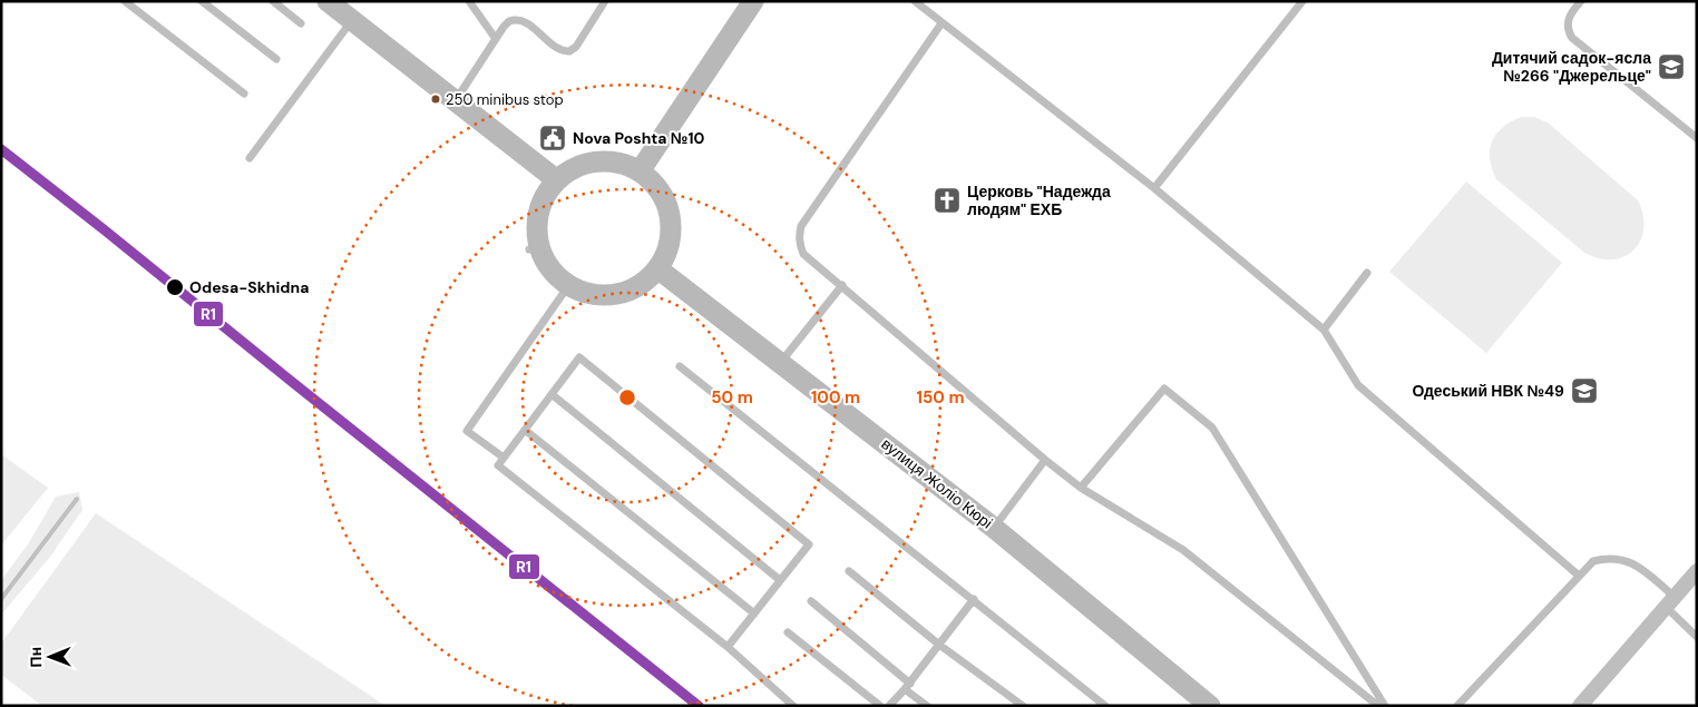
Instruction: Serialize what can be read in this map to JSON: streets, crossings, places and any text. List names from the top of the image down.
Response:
{
  "streets": {
    "street": ["вулиця Жоліо Кюрі"]
  },
  "places": {
    "school or university": ["Дитячий садок-ясла №266 \"Джерельце\"", "Одеський НВК №49"],
    "other": ["250 minibus stop", "Odesa-Skhidna"],
    "public building": ["Nova Poshta №10"],
    "church": ["Церковь \"Надежда людям\" ЕХБ"]
  },
  "lines": ["transit line R1"],
  "north": "left",
  "rings": ["50 m", "100 m", "150 m"]
}
